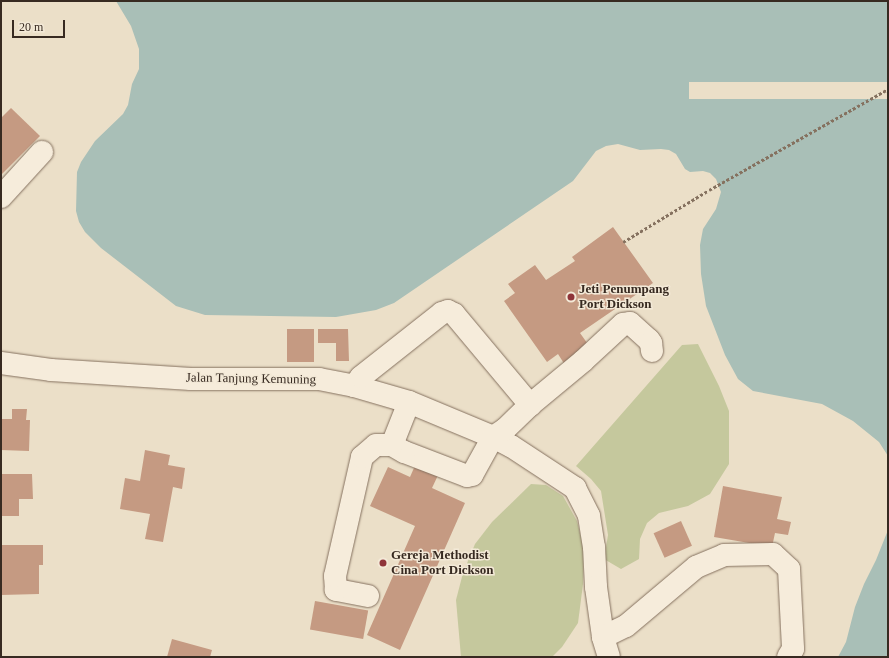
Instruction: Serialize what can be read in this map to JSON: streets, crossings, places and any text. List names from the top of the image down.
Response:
{
  "streets": {
    "street": ["Jalan Tanjung Kemuning"]
  },
  "places": ["Jeti Penumpang Port Dickson", "Gereja Methodist Cina Port Dickson"],
  "scale_bar": "20 m"
}
